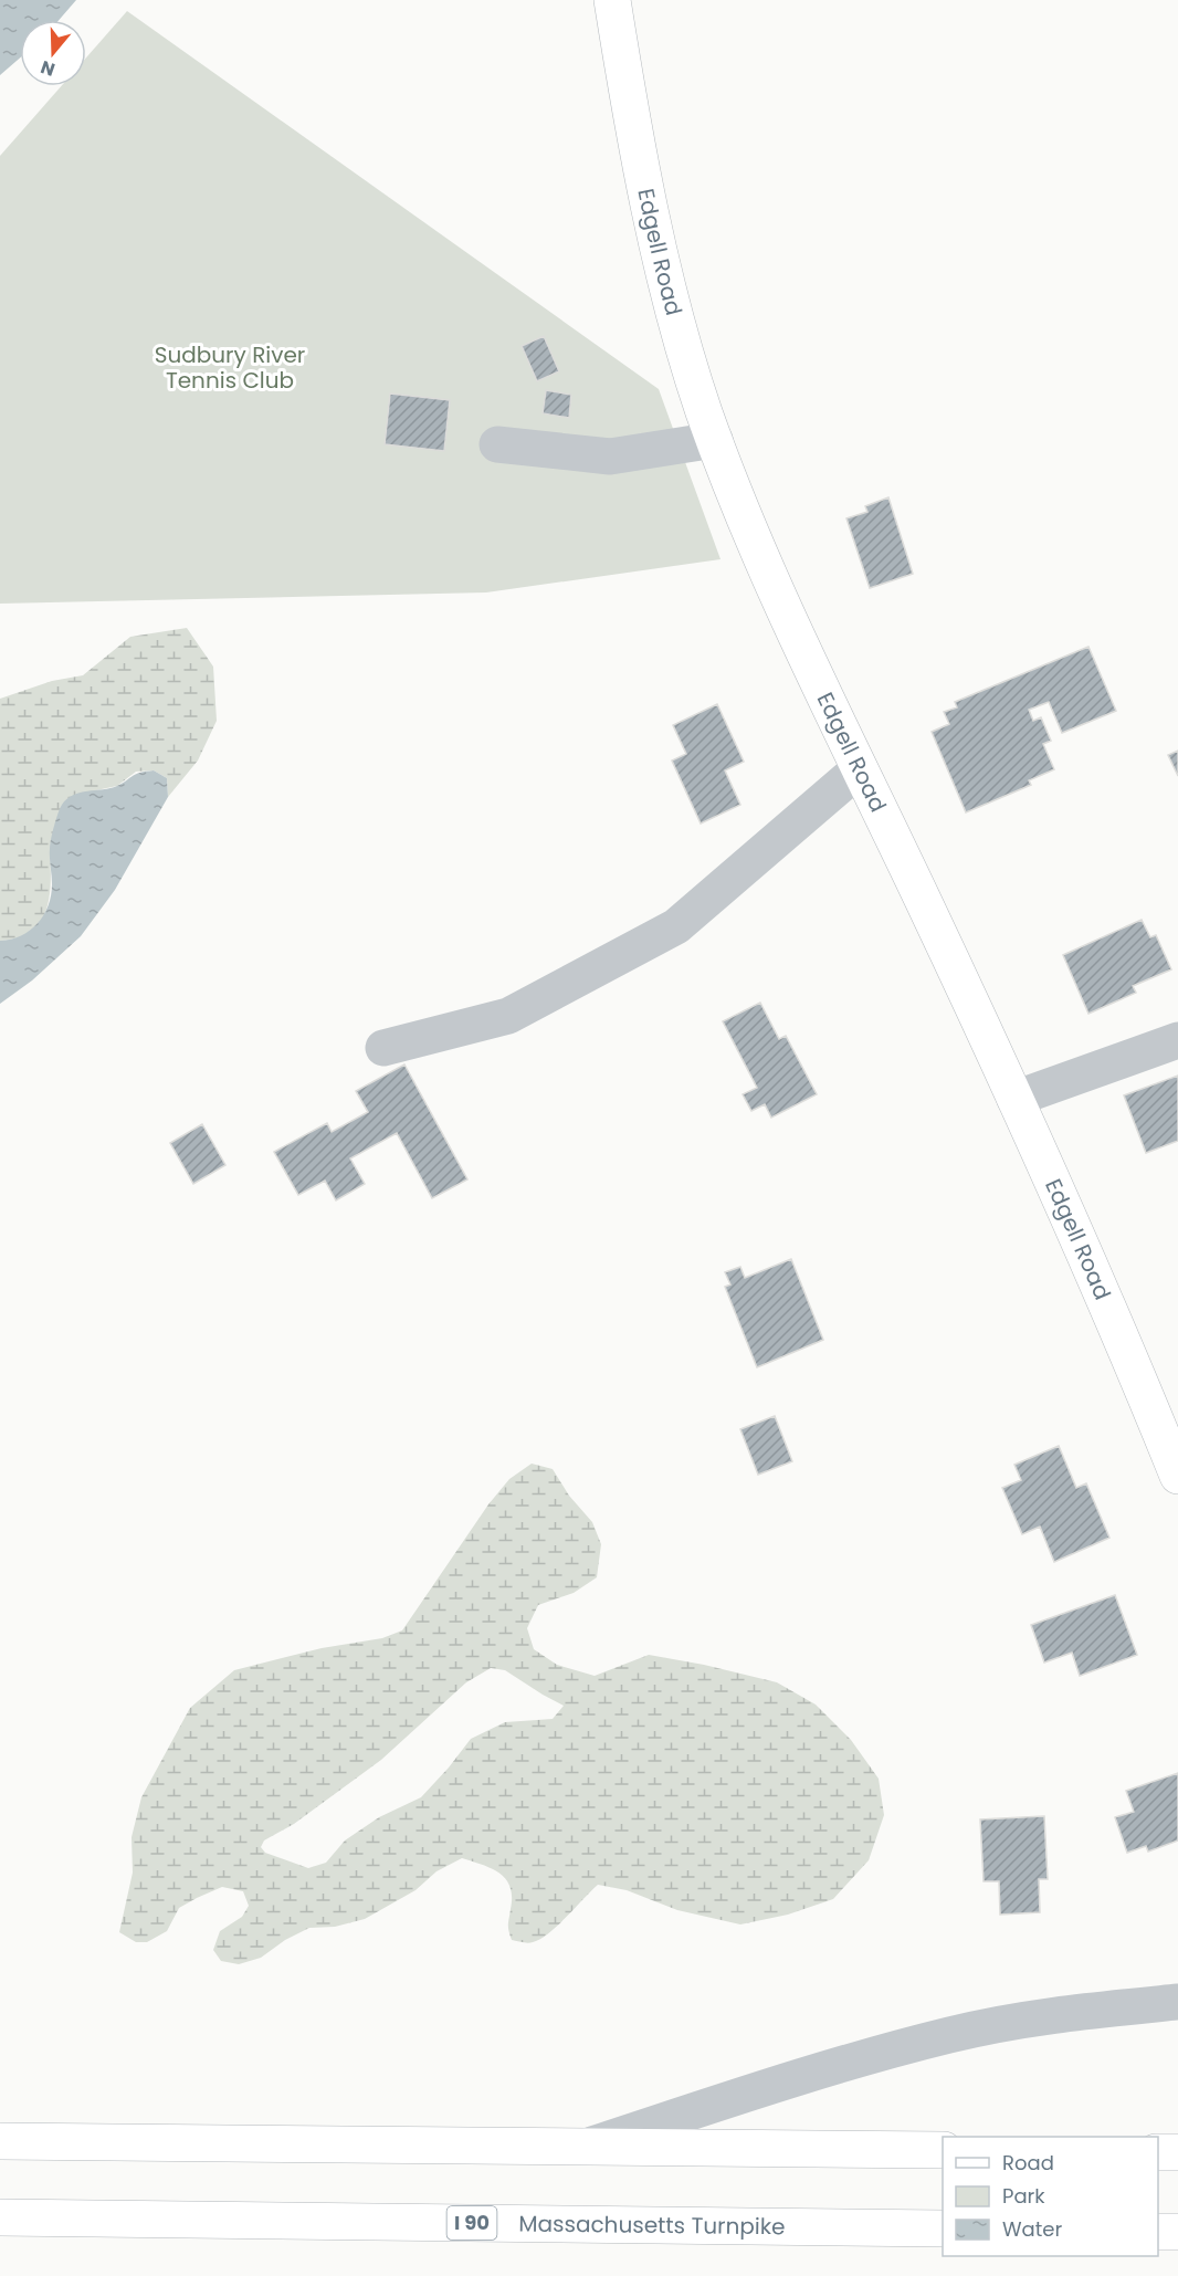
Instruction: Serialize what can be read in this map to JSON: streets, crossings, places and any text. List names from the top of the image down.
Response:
{
  "streets": {
    "main road": ["Edgell Road", "I 90", "Massachusetts Turnpike"]
  },
  "parks": ["Sudbury River Tennis Club"],
  "legend": ["Road", "Park", "Water"],
  "north": "bottom"
}
